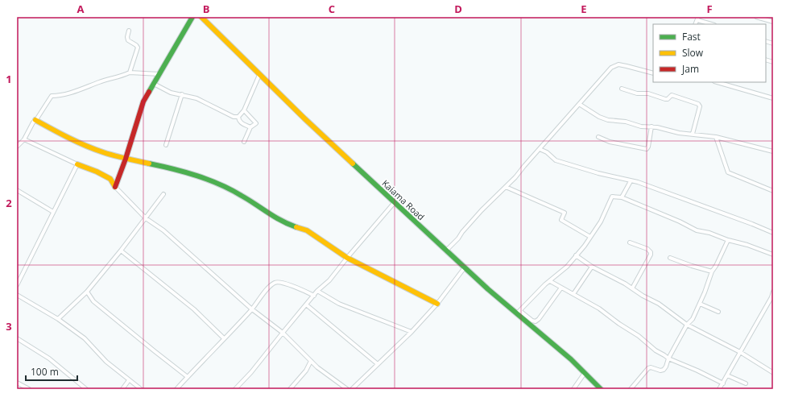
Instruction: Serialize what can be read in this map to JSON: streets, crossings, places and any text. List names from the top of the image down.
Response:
{
  "streets": {
    "main road": ["Kaiama Road"]
  },
  "legend": ["Fast", "Slow", "Jam"],
  "scale_bar": "100 m",
  "grid": {
    "columns": [
      "A",
      "B",
      "C",
      "D",
      "E",
      "F"
    ],
    "rows": ["1", "2", "3"]
  }
}
